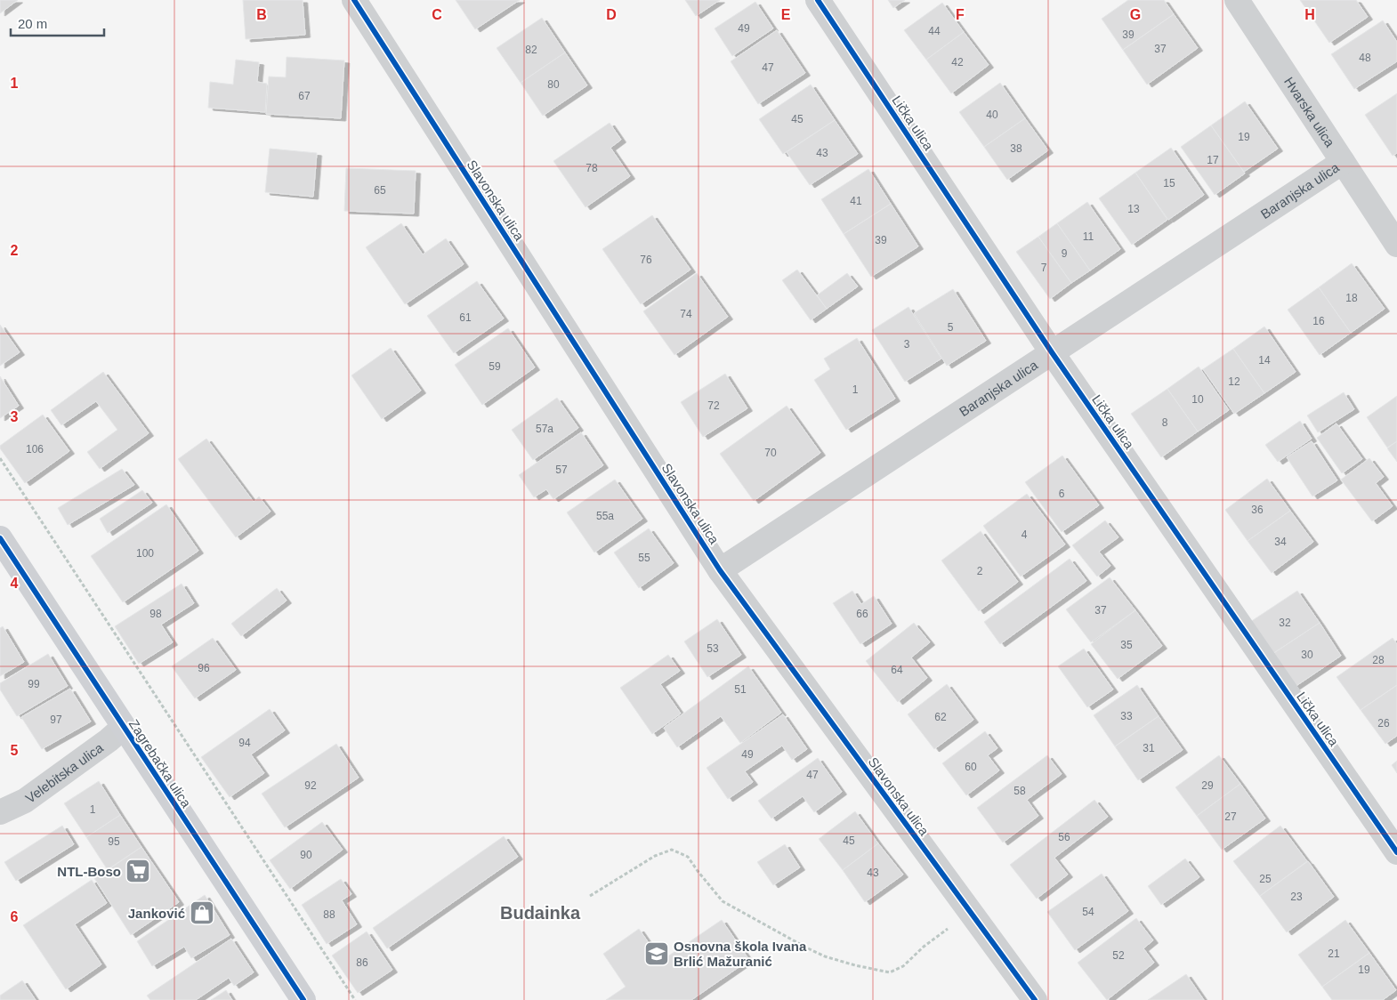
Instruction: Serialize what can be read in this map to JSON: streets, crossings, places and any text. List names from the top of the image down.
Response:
{
  "streets": {
    "main road": ["Zagrebačka ulica"],
    "street": [
      "Hvarska ulica",
      "Lička ulica",
      "Baranjska ulica",
      "Slavonska ulica",
      "Velebitska ulica"
    ]
  },
  "crossings": [
    ["Hvarska ulica", "Baranjska ulica"],
    ["Lička ulica", "Baranjska ulica"],
    ["Baranjska ulica", "Slavonska ulica"],
    ["Zagrebačka ulica", "Velebitska ulica"]
  ],
  "districts": ["Budainka"],
  "places": {
    "supermarket": ["NTL-Boso"],
    "shop": ["Janković"],
    "school or university": ["Osnovna škola Ivana Brlić Mažuranić"]
  },
  "house_numbers": [
    "49",
    "44",
    "39",
    "37",
    "82",
    "48",
    "42",
    "47",
    "80",
    "67",
    "40",
    "45",
    "19",
    "38",
    "43",
    "17",
    "78",
    "15",
    "65",
    "41",
    "13",
    "11",
    "39",
    "9",
    "76",
    "7",
    "18",
    "74",
    "61",
    "16",
    "5",
    "3",
    "14",
    "59",
    "12",
    "1",
    "10",
    "72",
    "8",
    "57a",
    "106",
    "70",
    "57",
    "6",
    "36",
    "55a",
    "4",
    "34",
    "100",
    "55",
    "2",
    "37",
    "98",
    "66",
    "32",
    "35",
    "53",
    "30",
    "28",
    "96",
    "64",
    "99",
    "51",
    "33",
    "62",
    "97",
    "26",
    "94",
    "31",
    "49",
    "60",
    "47",
    "92",
    "29",
    "58",
    "1",
    "27",
    "56",
    "45",
    "95",
    "90",
    "43",
    "25",
    "23",
    "54",
    "88",
    "21",
    "52",
    "86",
    "19"
  ],
  "scale_bar": "20 m",
  "grid": {
    "columns": [
      "B",
      "C",
      "D",
      "E",
      "F",
      "G",
      "H"
    ],
    "rows": [
      "1",
      "2",
      "3",
      "4",
      "5",
      "6"
    ]
  }
}
